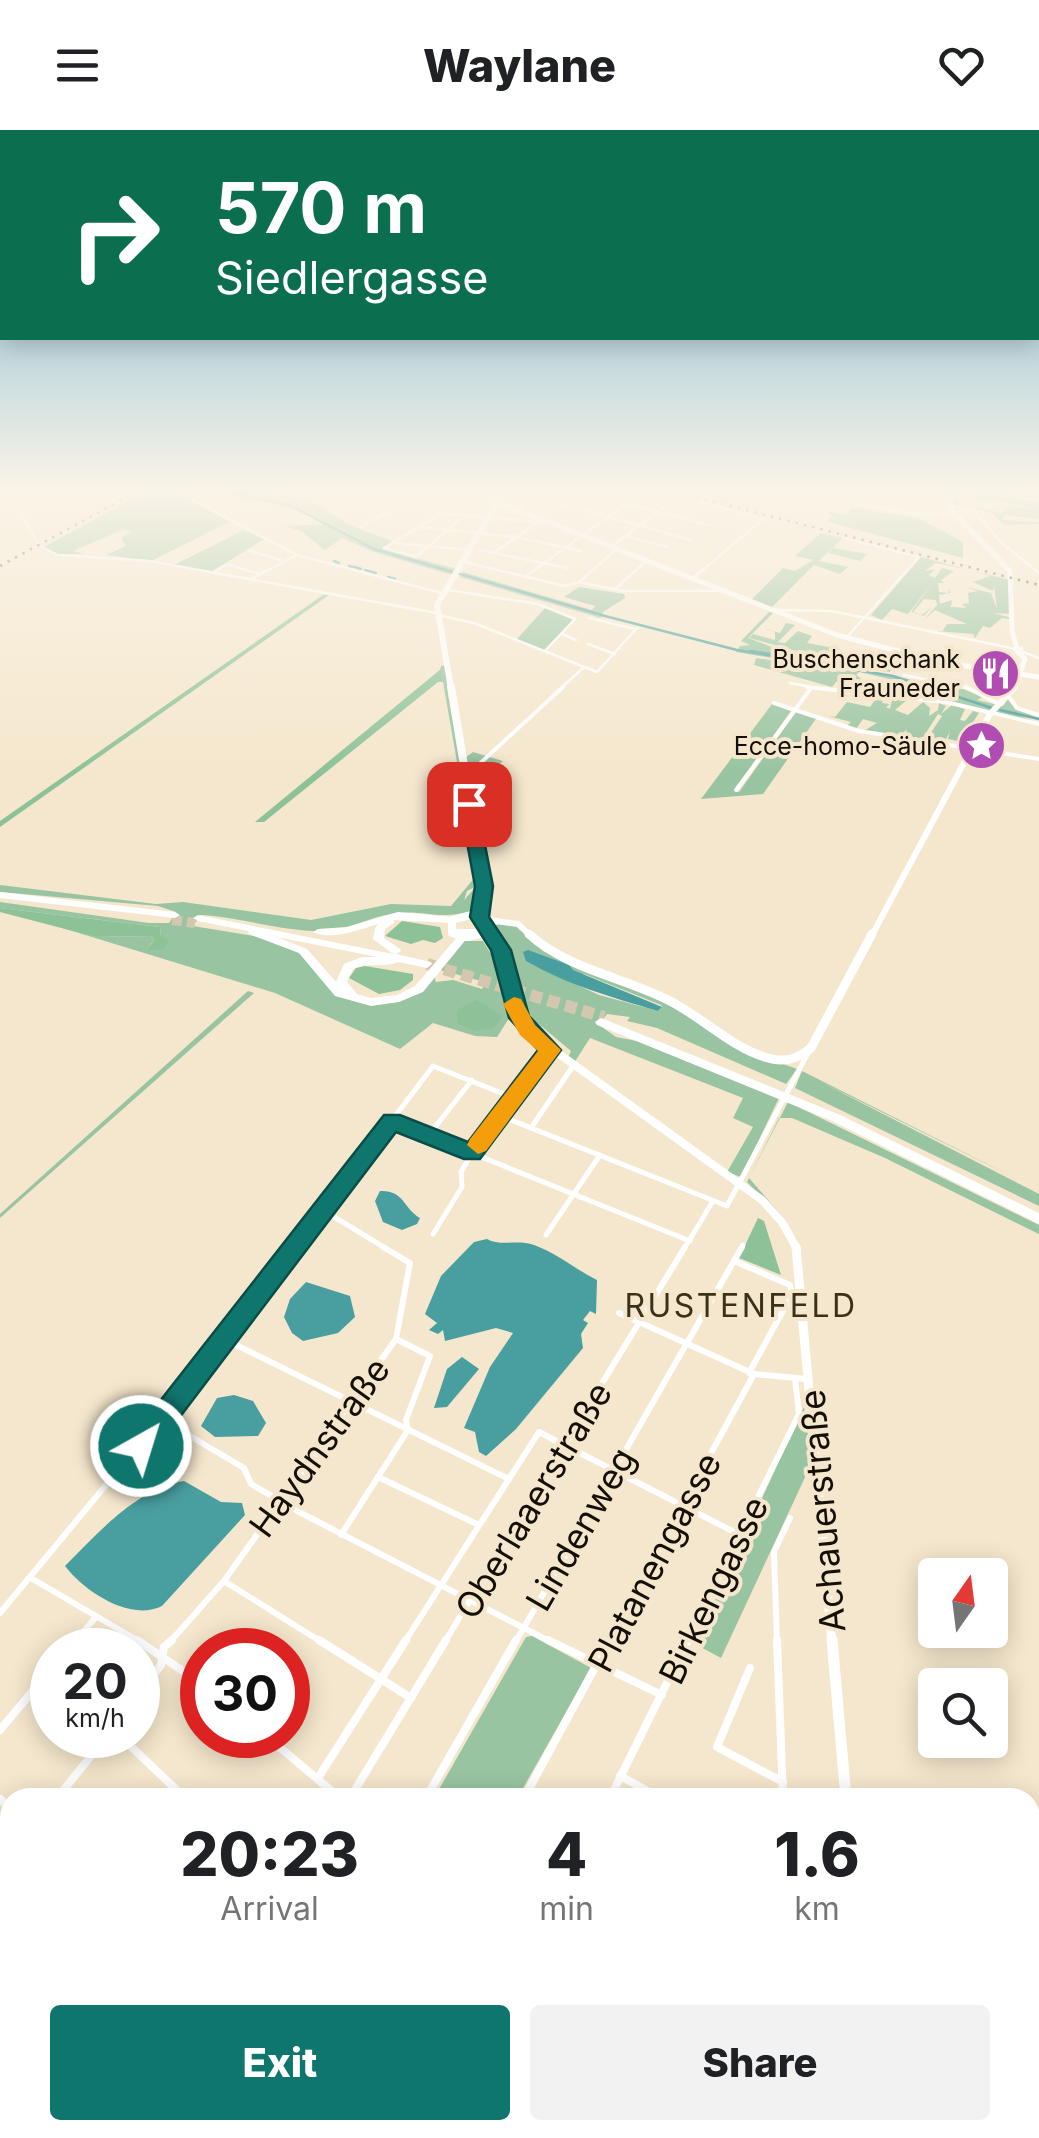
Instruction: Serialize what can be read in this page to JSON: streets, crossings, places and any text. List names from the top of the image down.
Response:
{
  "streets": {
    "street": [
      "Haydnstraße",
      "Oberlaaerstraße",
      "Achauerstraße",
      "Lindenweg",
      "Platanengasse",
      "Birkengasse"
    ]
  },
  "crossings": [
    ["Lindenweg", "Platanengasse"]
  ],
  "districts": ["RUSTENFELD"],
  "places": {
    "restaurant": ["Buschenschank Frauneder"],
    "place": ["Ecce-homo-Säule"]
  },
  "north": "top",
  "page": {
    "header": "Waylane",
    "turn": ["570 m", "Siedlergasse"],
    "speed": "20 km/h",
    "limit": "30",
    "eta": [
      "20:23",
      "Arrival",
      "4",
      "min",
      "1.6",
      "km"
    ],
    "buttons": ["Exit", "Share"]
  }
}
